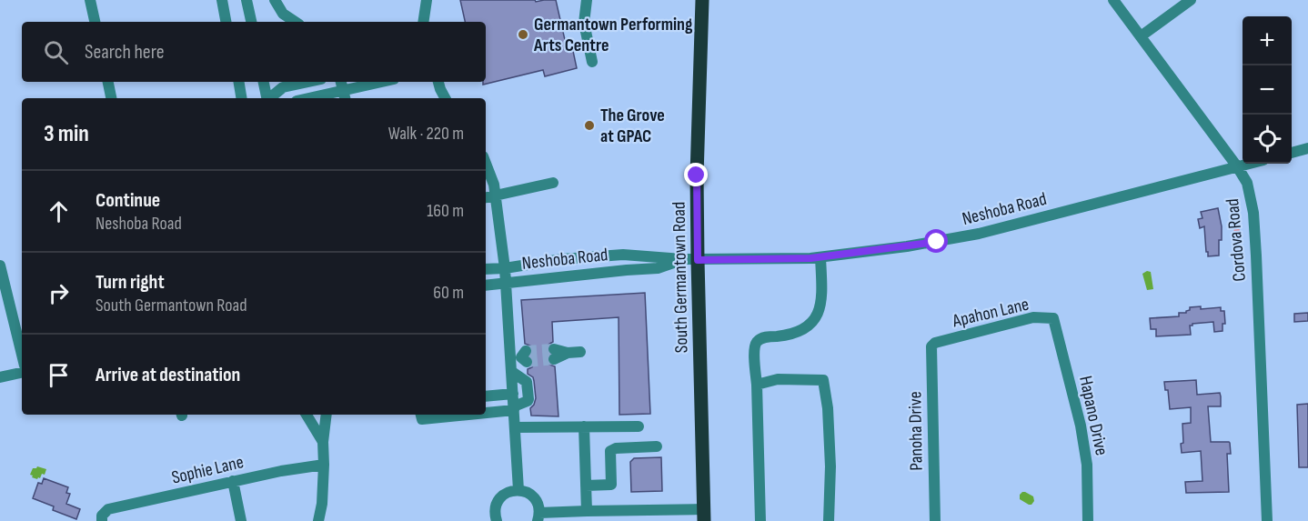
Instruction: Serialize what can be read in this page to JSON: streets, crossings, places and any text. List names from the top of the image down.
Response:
{
  "streets": {
    "main road": ["South Germantown Road"],
    "street": [
      "Neshoba Road",
      "Cordova Road",
      "Apahon Lane",
      "Hapano Drive",
      "Panoha Drive",
      "Sophie Lane"
    ]
  },
  "crossings": [
    ["Neshoba Road", "Cordova Road"],
    ["Neshoba Road", "South Germantown Road"],
    ["Apahon Lane", "Hapano Drive"],
    ["Apahon Lane", "Panoha Drive"]
  ],
  "places": ["Germantown Performing Arts Centre", "The Grove at GPAC"],
  "page": {
    "map_buttons": ["+", "−"],
    "search": "Search here",
    "heading": ["3 min", "Walk · 220 m"],
    "list": [
      ["Continue", "Neshoba Road", "160 m"],
      ["Turn right", "South Germantown Road", "60 m"],
      "Arrive at destination"
    ]
  }
}
